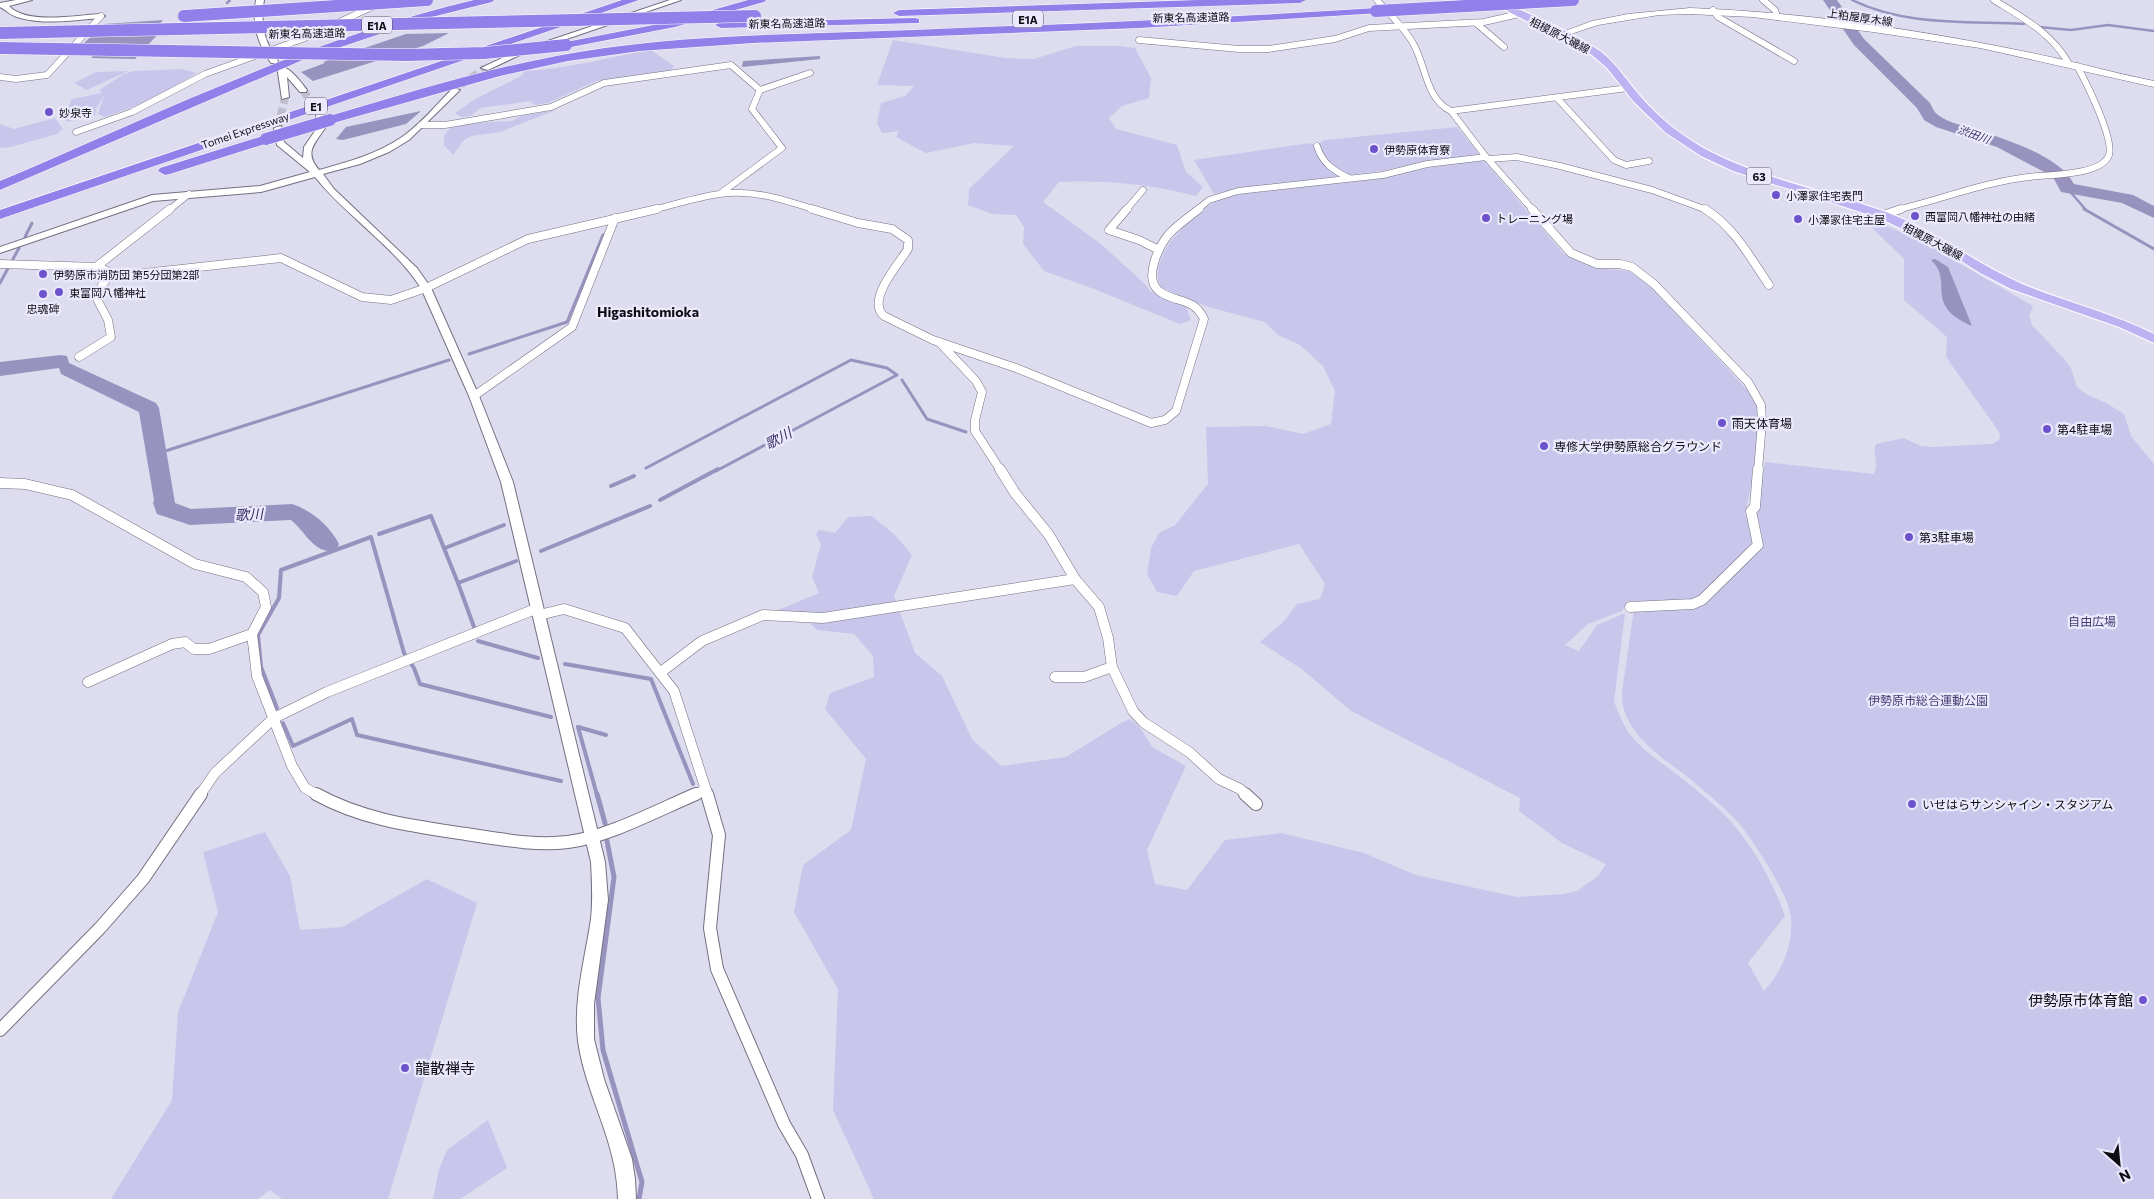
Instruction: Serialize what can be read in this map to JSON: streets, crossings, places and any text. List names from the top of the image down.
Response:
{
  "streets": {
    "highway": [
      "新東名高速道路",
      "E1A",
      "E1",
      "Tomei Expressway"
    ],
    "main road": ["上粕屋厚木線", "相模原大磯線", "63"]
  },
  "crossings": [
    ["上粕屋厚木線", "相模原大磯線"]
  ],
  "districts": ["Higashitomioka"],
  "water": ["渋田川", "歌川"],
  "parks": ["自由広場", "伊勢原市総合運動公園"],
  "places": [
    "妙泉寺",
    "伊勢原体育寮",
    "小澤家住宅表門",
    "西富岡八幡神社の由緒",
    "トレーニング場",
    "小澤家住宅主屋",
    "伊勢原市消防団 第5分団第2部",
    "東富岡八幡神社",
    "忠魂碑",
    "雨天体育場",
    "第4駐車場",
    "専修大学伊勢原総合グラウンド",
    "第3駐車場",
    "いせはらサンシャイン・スタジアム",
    "伊勢原市体育館",
    "龍散禅寺"
  ],
  "north": "bottom right"
}
